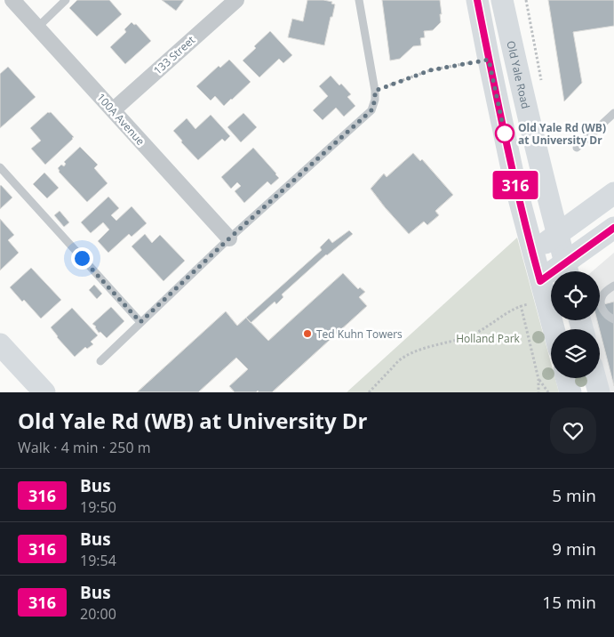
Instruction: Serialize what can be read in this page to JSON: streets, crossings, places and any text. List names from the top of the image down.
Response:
{
  "streets": {
    "main road": ["Old Yale Road"],
    "street": ["133 Street", "100A Avenue"]
  },
  "crossings": [
    ["133 Street", "100A Avenue"]
  ],
  "parks": ["Holland Park"],
  "places": ["Old Yale Rd (WB) at University Dr", "Ted Kuhn Towers"],
  "lines": ["bus line 316"],
  "page": {
    "on_map": "316",
    "heading": ["Old Yale Rd (WB) at University Dr", "Walk · 4 min · 250 m"],
    "list": [
      {
        "mark": "316",
        "name": "Bus",
        "note": "19:50",
        "value": "5 min"
      },
      {
        "mark": "316",
        "name": "Bus",
        "note": "19:54",
        "value": "9 min"
      },
      {
        "mark": "316",
        "name": "Bus",
        "note": "20:00",
        "value": "15 min"
      }
    ]
  }
}
